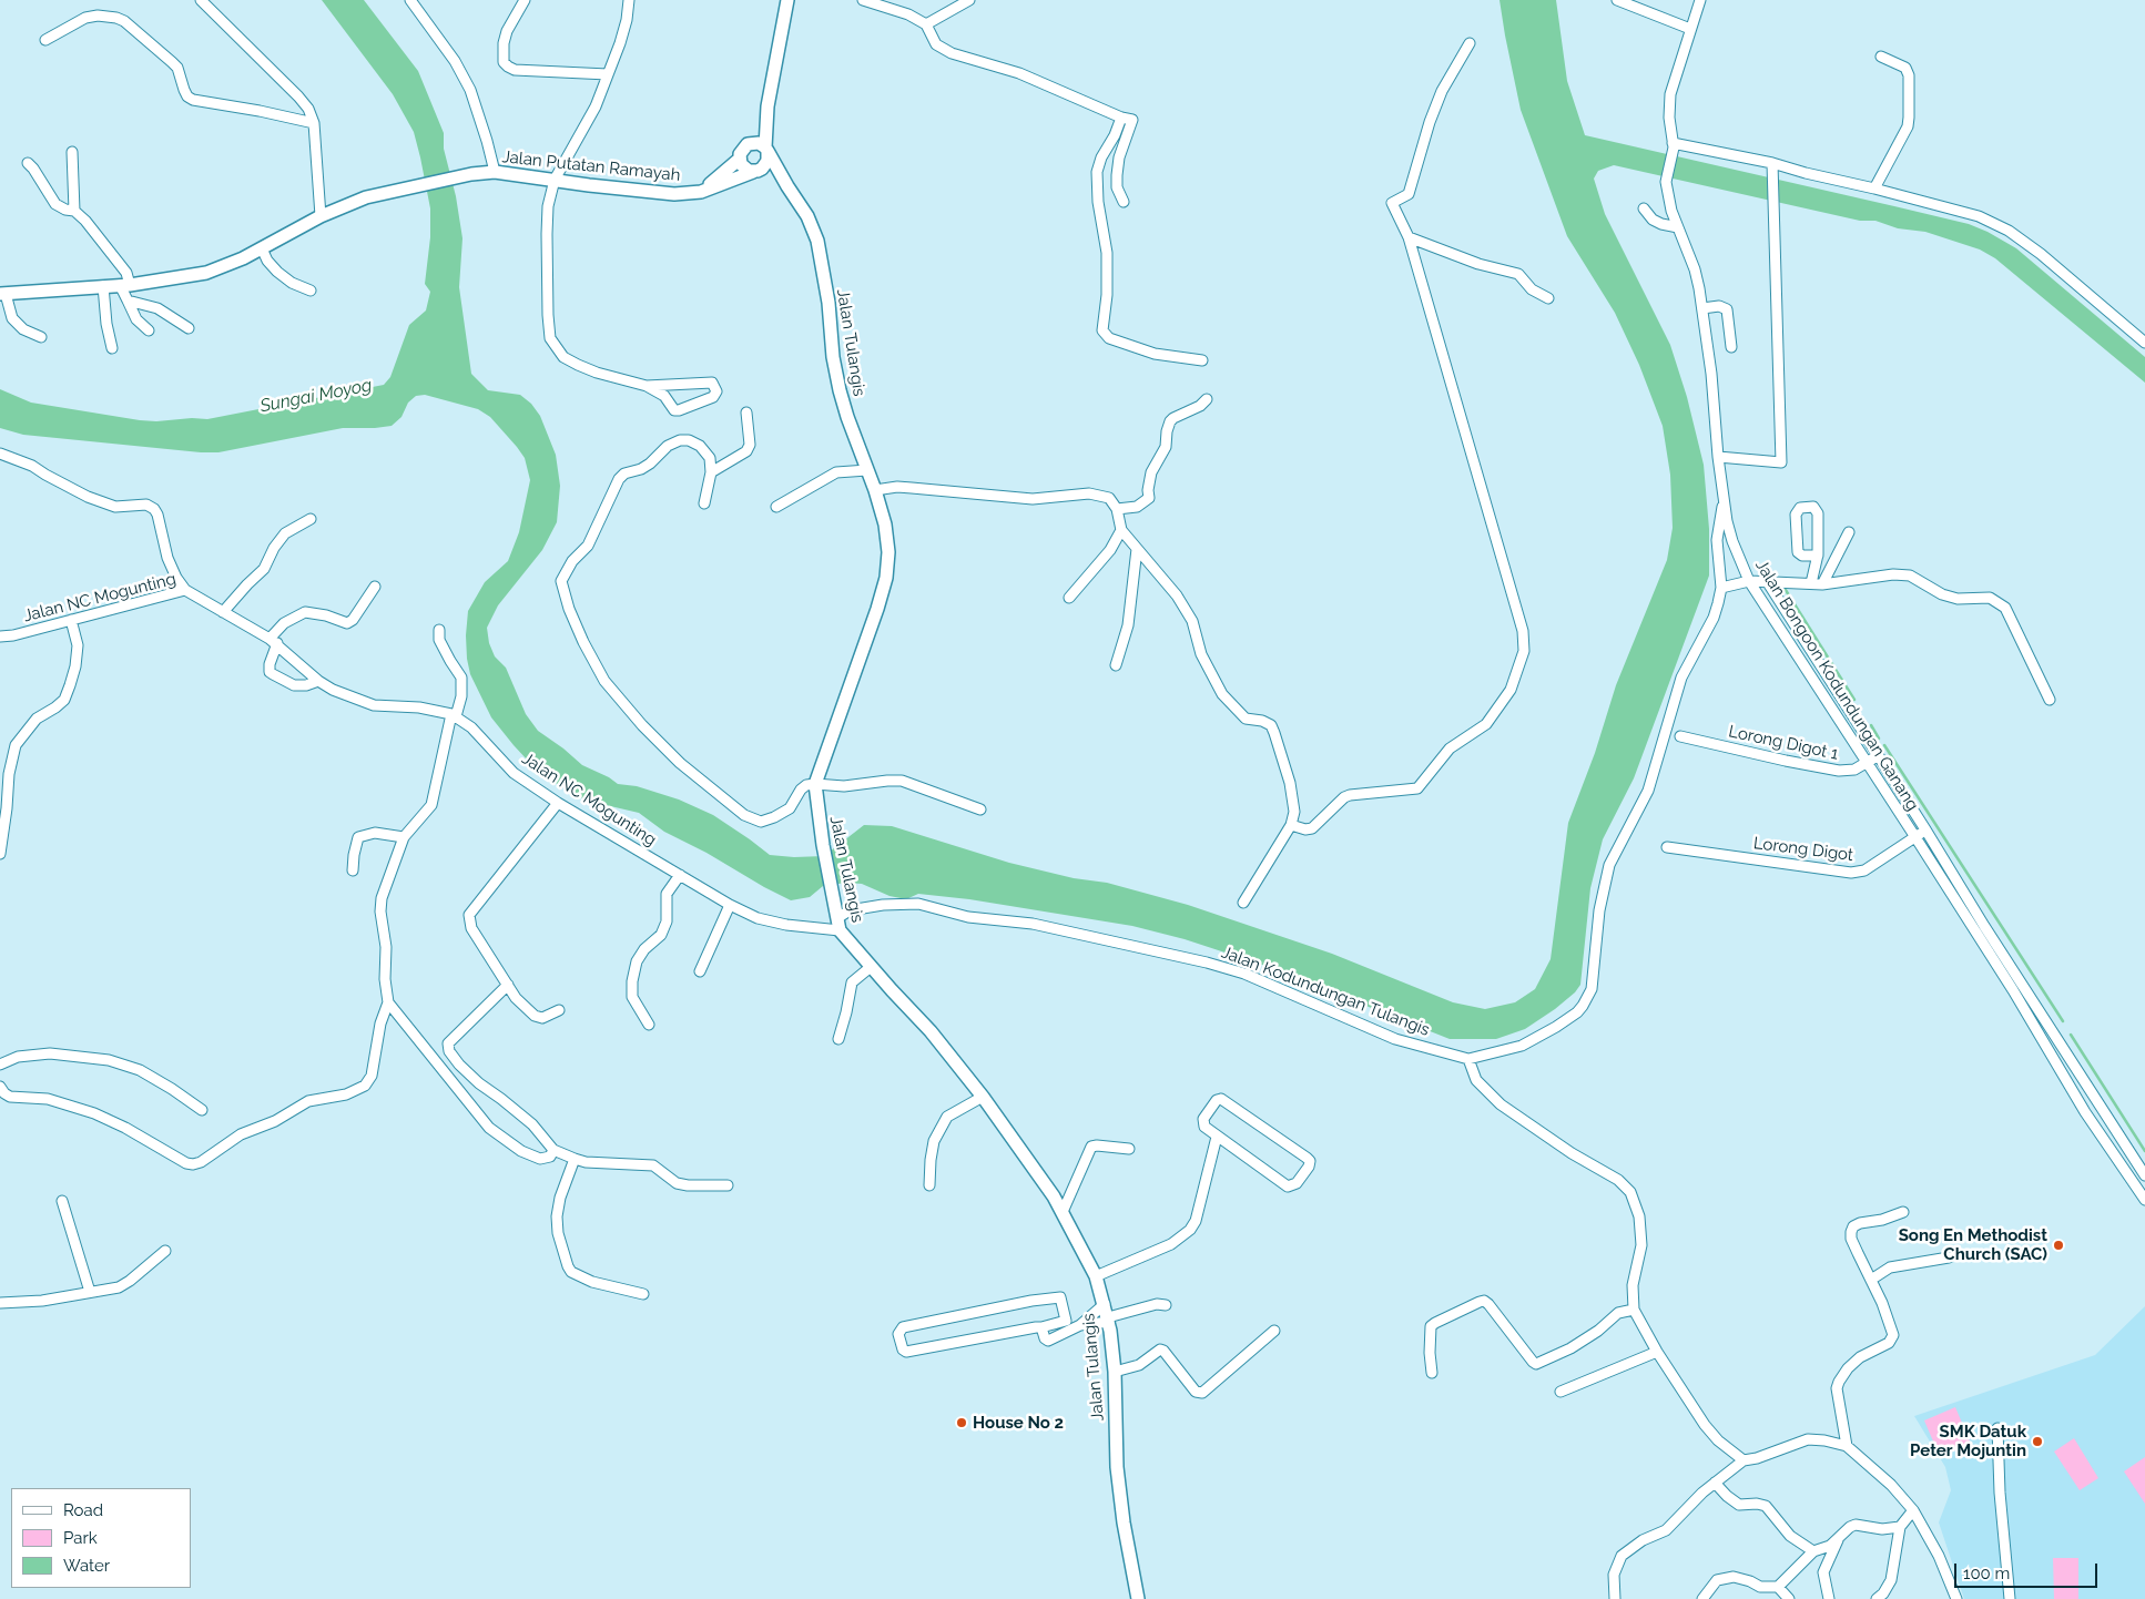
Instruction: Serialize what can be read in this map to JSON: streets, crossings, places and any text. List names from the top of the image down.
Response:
{
  "streets": {
    "main road": ["Jalan Putatan Ramayah", "Jalan Tulangis"],
    "street": [
      "Jalan NC Mogunting",
      "Jalan Bongoon Kodundungan Ganang",
      "Lorong Digot 1",
      "Lorong Digot",
      "Jalan Kodundungan Tulangis"
    ]
  },
  "crossings": [
    ["Jalan Putatan Ramayah", "Jalan Tulangis"],
    ["Jalan Tulangis", "Jalan NC Mogunting"],
    ["Jalan Tulangis", "Jalan Kodundungan Tulangis"],
    ["Jalan NC Mogunting", "Jalan Kodundungan Tulangis"],
    ["Jalan Bongoon Kodundungan Ganang", "Lorong Digot 1"],
    ["Jalan Bongoon Kodundungan Ganang", "Lorong Digot"],
    ["Jalan Bongoon Kodundungan Ganang", "Jalan Kodundungan Tulangis"]
  ],
  "water": ["Sungai Moyog"],
  "places": ["Song En Methodist Church (SAC)", "House No 2", "SMK Datuk Peter Mojuntin"],
  "legend": ["Road", "Park", "Water"],
  "scale_bar": "100 m"
}
